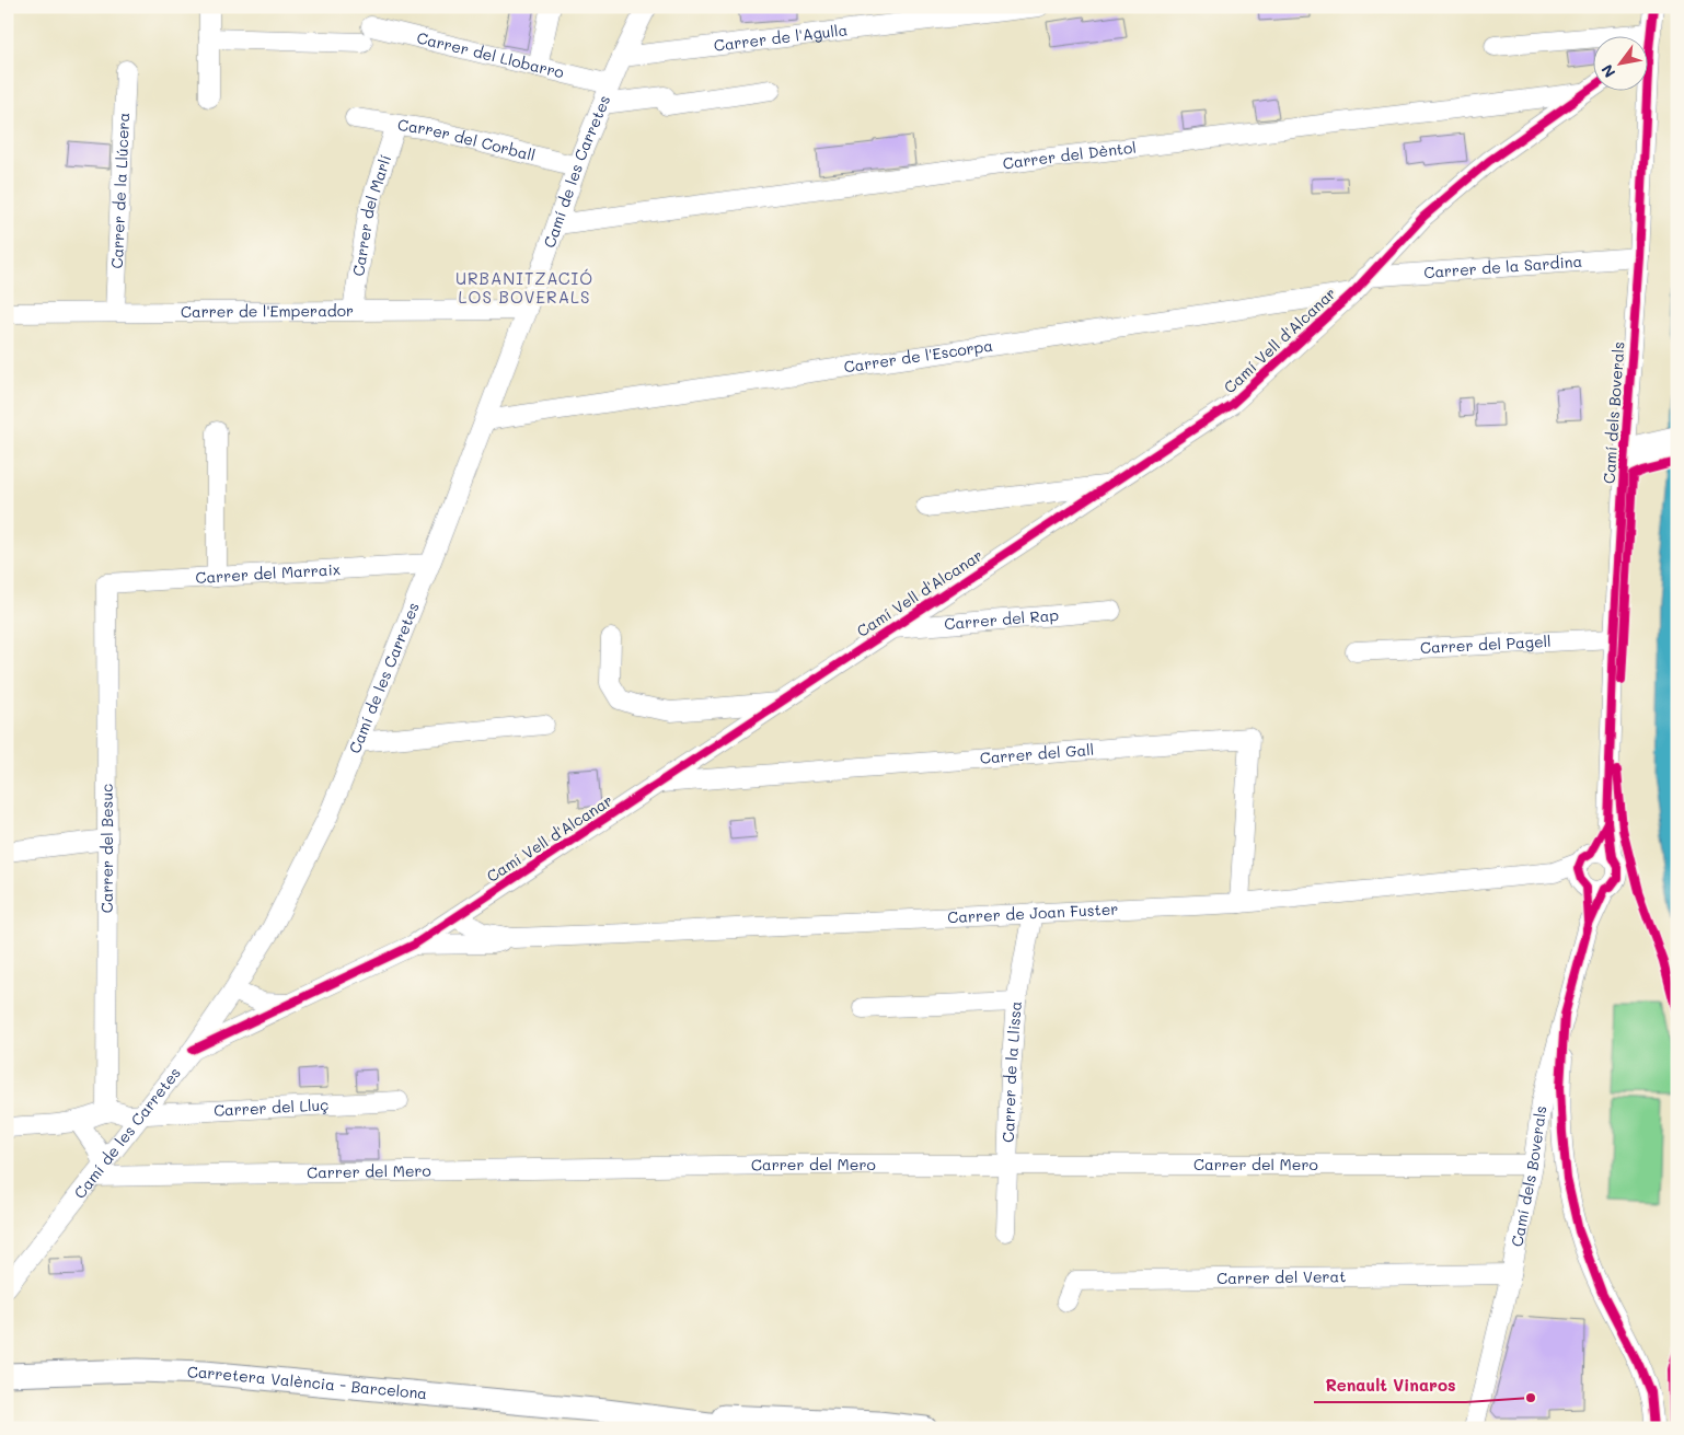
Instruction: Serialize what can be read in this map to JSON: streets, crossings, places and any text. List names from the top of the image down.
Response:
{
  "streets": {
    "main road": ["Carretera València - Barcelona"],
    "street": [
      "Carrer de l'Agulla",
      "Carrer del Llobarro",
      "Carrer del Corball",
      "Carrer del Dèntol",
      "Camí de les Carretes",
      "Carrer de la Llúcera",
      "Carrer del Marlí",
      "Carrer de la Sardina",
      "Carrer de l'Emperador",
      "Camí Vell d'Alcanar",
      "Carrer de l'Escorpa",
      "Camí dels Boverals",
      "Carrer del Marraix",
      "Carrer del Rap",
      "Carrer del Pagell",
      "Carrer del Gall",
      "Carrer del Besuc",
      "Carrer de Joan Fuster",
      "Carrer de la Llissa",
      "Carrer del Lluç",
      "Carrer del Mero",
      "Carrer del Verat"
    ]
  },
  "crossings": [
    ["Carrer de l'Agulla", "Camí de les Carretes"],
    ["Carrer del Llobarro", "Camí de les Carretes"],
    ["Carrer del Corball", "Camí de les Carretes"],
    ["Carrer del Corball", "Carrer del Marlí"],
    ["Carrer del Dèntol", "Camí de les Carretes"],
    ["Carrer del Dèntol", "Camí Vell d'Alcanar"],
    ["Camí de les Carretes", "Carrer de l'Emperador"],
    ["Camí de les Carretes", "Camí Vell d'Alcanar"],
    ["Camí de les Carretes", "Carrer de l'Escorpa"],
    ["Camí de les Carretes", "Carrer del Marraix"],
    ["Camí de les Carretes", "Carrer del Lluç"],
    ["Camí de les Carretes", "Carrer del Mero"],
    ["Carrer de la Llúcera", "Carrer de l'Emperador"],
    ["Carrer del Marlí", "Carrer de l'Emperador"],
    ["Carrer de la Sardina", "Camí Vell d'Alcanar"],
    ["Carrer de la Sardina", "Camí dels Boverals"],
    ["Camí Vell d'Alcanar", "Carrer de l'Escorpa"],
    ["Camí Vell d'Alcanar", "Carrer del Rap"],
    ["Camí Vell d'Alcanar", "Carrer del Gall"],
    ["Camí Vell d'Alcanar", "Carrer de Joan Fuster"],
    ["Camí dels Boverals", "Carrer del Pagell"],
    ["Camí dels Boverals", "Carrer de Joan Fuster"],
    ["Camí dels Boverals", "Carrer del Mero"],
    ["Camí dels Boverals", "Carrer del Verat"],
    ["Carrer del Marraix", "Carrer del Besuc"],
    ["Carrer del Gall", "Carrer de Joan Fuster"],
    ["Carrer del Besuc", "Carrer del Lluç"],
    ["Carrer de Joan Fuster", "Carrer de la Llissa"],
    ["Carrer de la Llissa", "Carrer del Mero"]
  ],
  "districts": ["URBANITZACIÓ LOS BOVERALS"],
  "places": ["Renault Vinaros"],
  "north": "bottom left"
}
